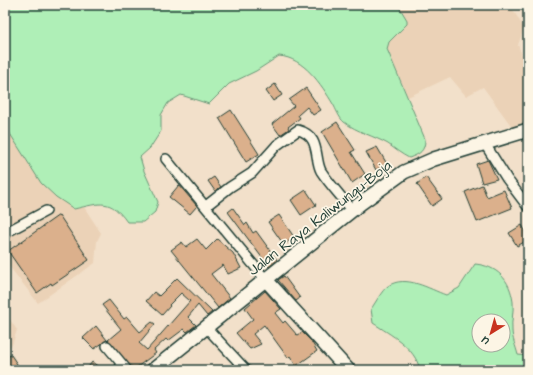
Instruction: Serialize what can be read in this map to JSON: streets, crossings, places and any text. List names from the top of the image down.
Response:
{
  "streets": {
    "main road": ["Jalan Raya Kaliwungu-Boja"]
  },
  "north": "bottom left"
}
